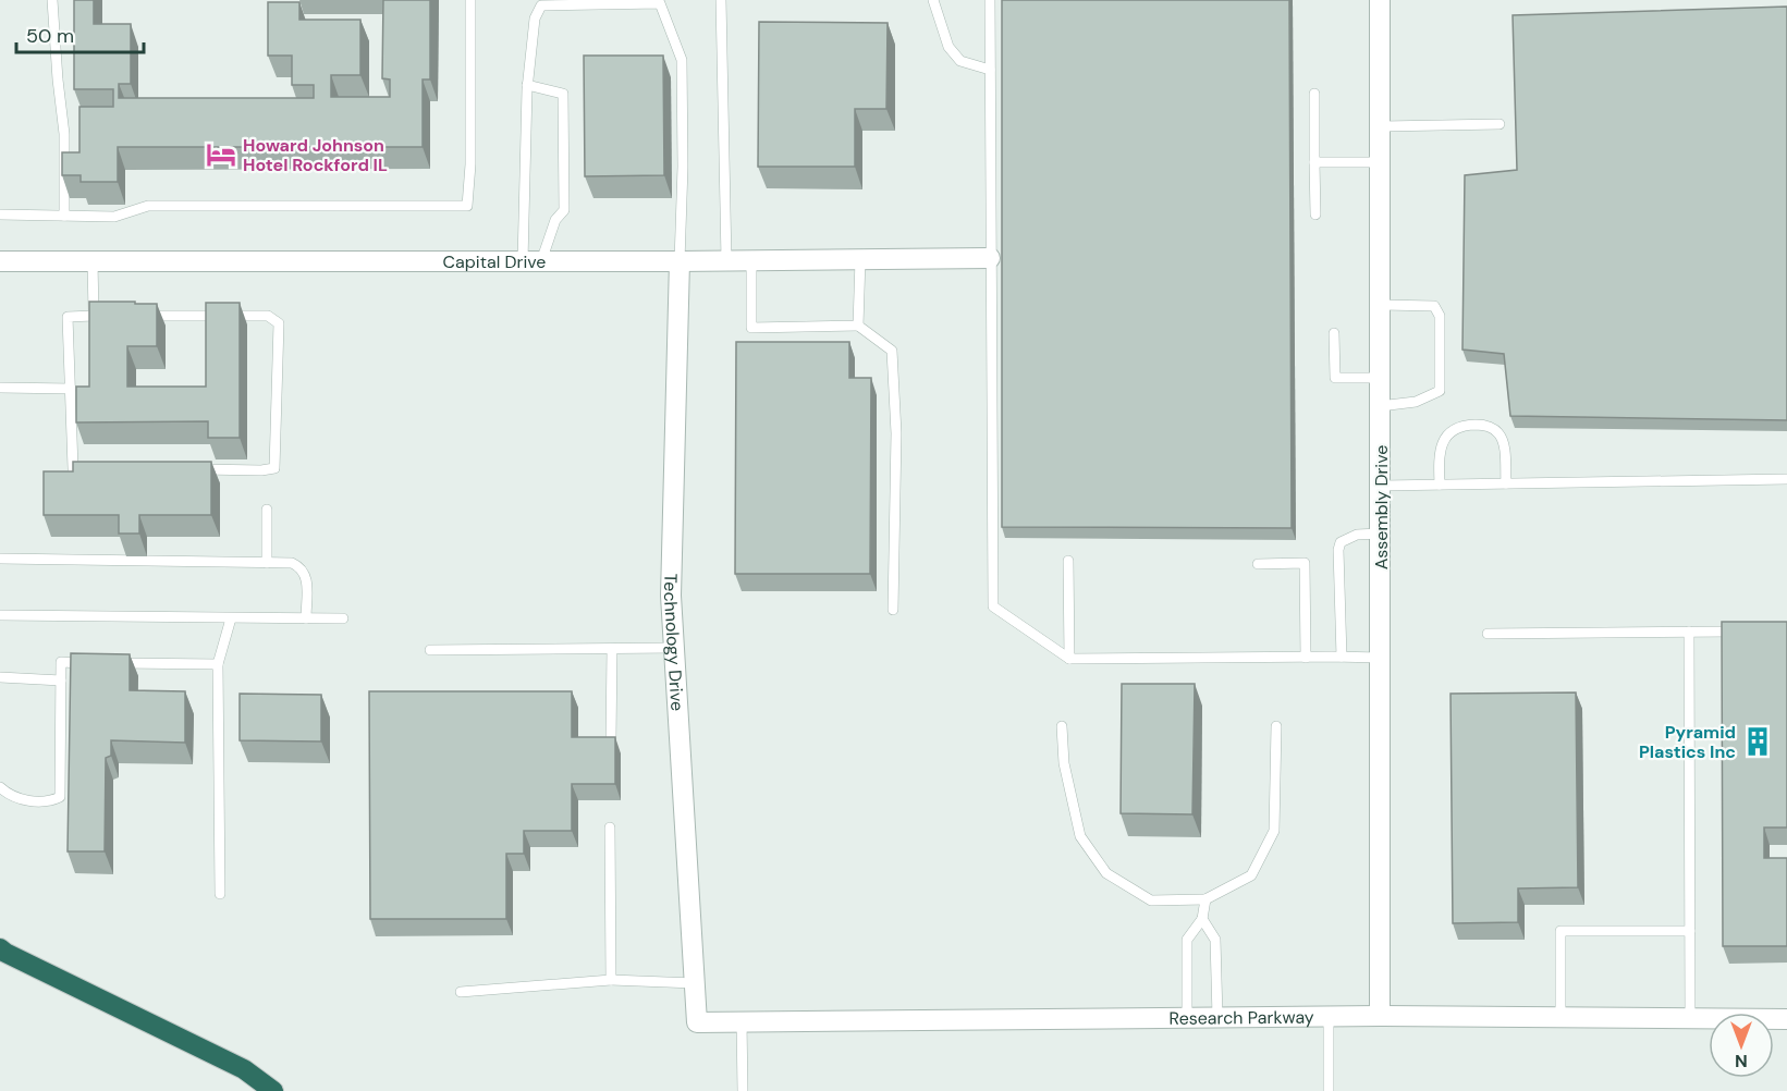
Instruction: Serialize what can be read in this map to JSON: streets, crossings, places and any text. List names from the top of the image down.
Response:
{
  "streets": {
    "street": [
      "Capital Drive",
      "Assembly Drive",
      "Technology Drive",
      "Research Parkway"
    ]
  },
  "crossings": [
    ["Capital Drive", "Technology Drive"],
    ["Assembly Drive", "Research Parkway"],
    ["Technology Drive", "Research Parkway"]
  ],
  "places": {
    "hotel": ["Howard Johnson Hotel Rockford IL"],
    "building": ["Pyramid Plastics Inc"]
  },
  "scale_bar": "50 m",
  "north": "bottom"
}
